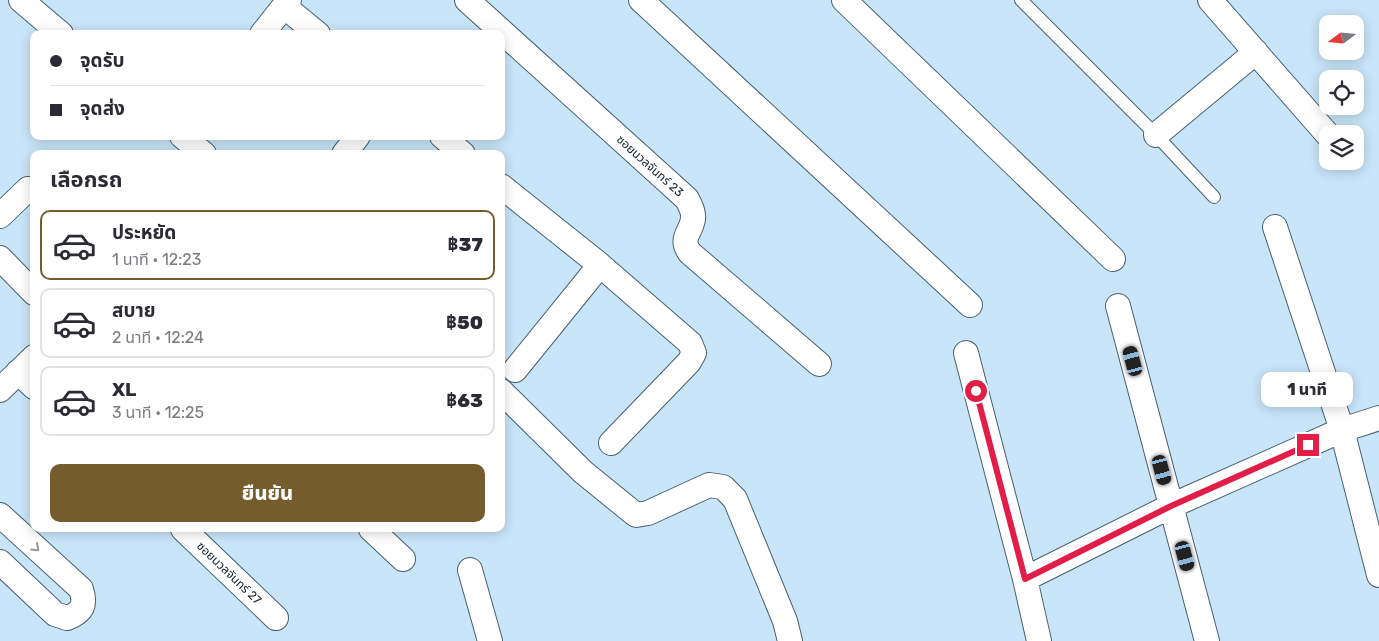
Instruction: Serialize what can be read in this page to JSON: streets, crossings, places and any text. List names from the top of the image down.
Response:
{
  "streets": {
    "street": ["ซอยนวลจันทร์ 23", "ซอยนวลจันทร์ 27"]
  },
  "north": "left",
  "page": {
    "banner": ["จุดรับ", "จุดส่ง"],
    "heading": "เลือกรถ",
    "list": [
      {
        "name": "ประหยัด",
        "note": "1 นาที · 12:23",
        "value": "฿37"
      },
      {
        "name": "สบาย",
        "note": "2 นาที · 12:24",
        "value": "฿50"
      },
      {
        "name": "XL",
        "note": "3 นาที · 12:25",
        "value": "฿63"
      }
    ],
    "bubble": "1 นาที",
    "buttons": "ยืนยัน"
  }
}
